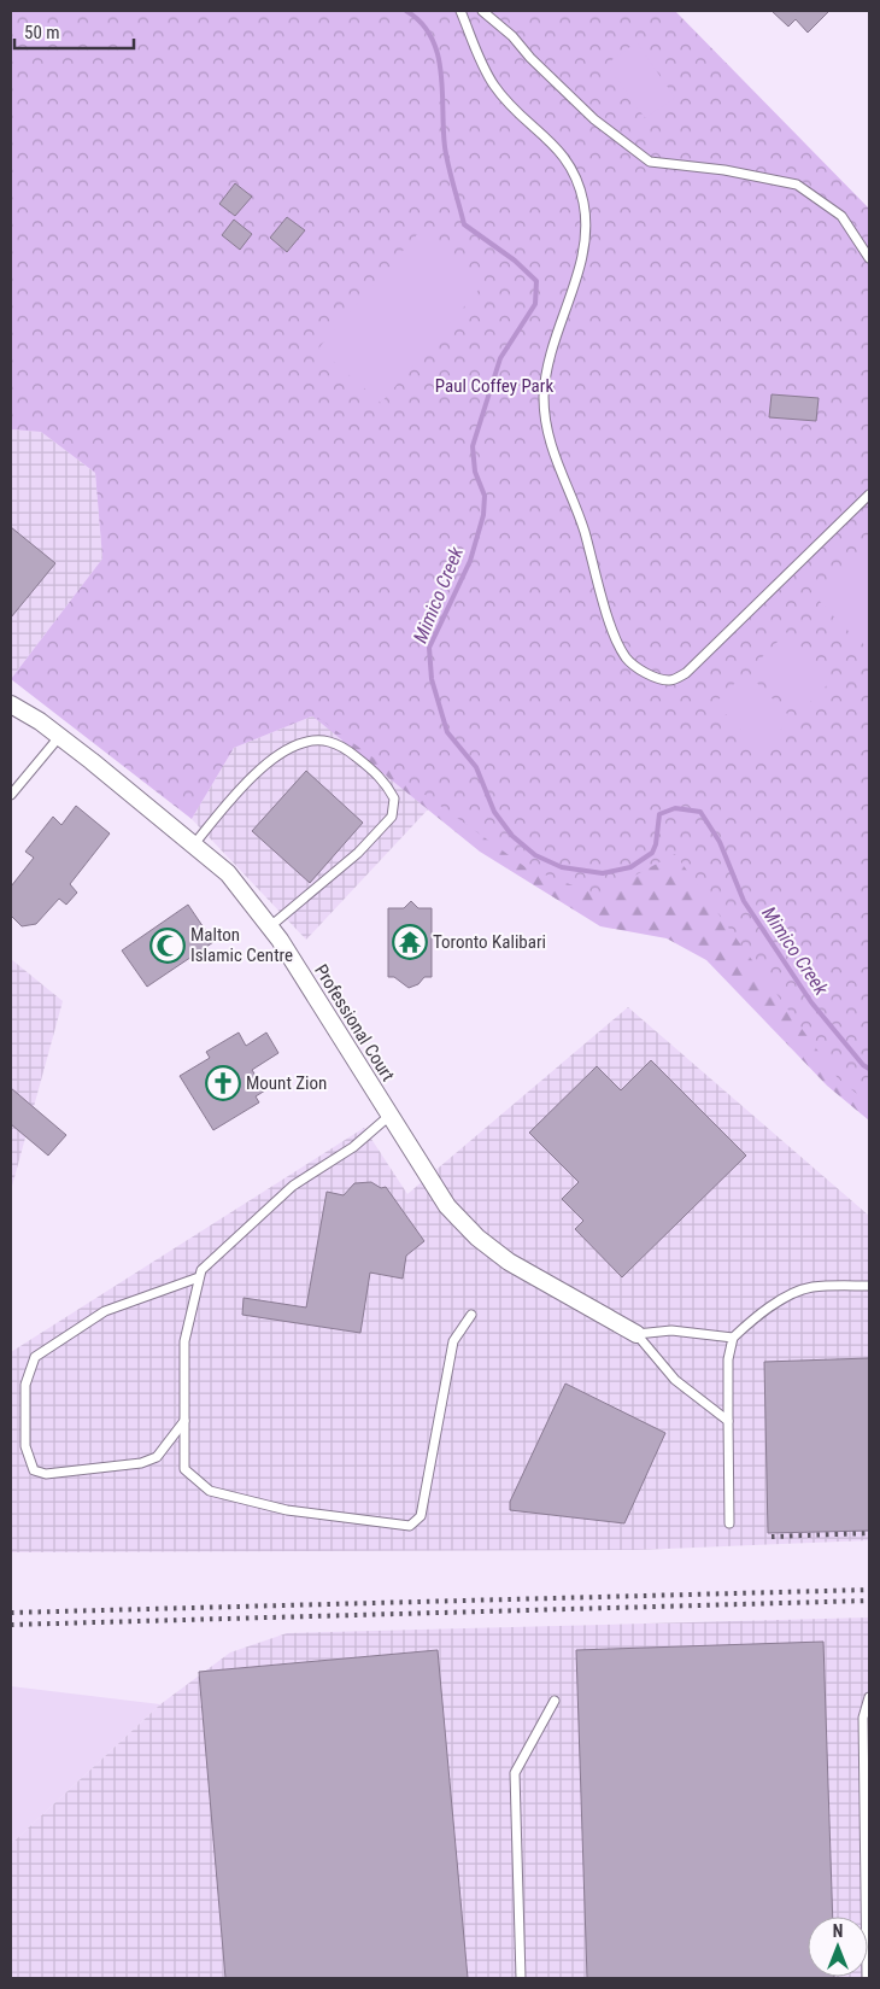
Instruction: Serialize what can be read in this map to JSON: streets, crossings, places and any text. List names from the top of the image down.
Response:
{
  "streets": {
    "street": ["Professional Court"]
  },
  "water": ["Mimico Creek"],
  "parks": ["Paul Coffey Park"],
  "places": {
    "temple": ["Toronto Kalibari"],
    "mosque": ["Malton Islamic Centre"],
    "church": ["Mount Zion"]
  },
  "scale_bar": "50 m",
  "north": "top"
}
